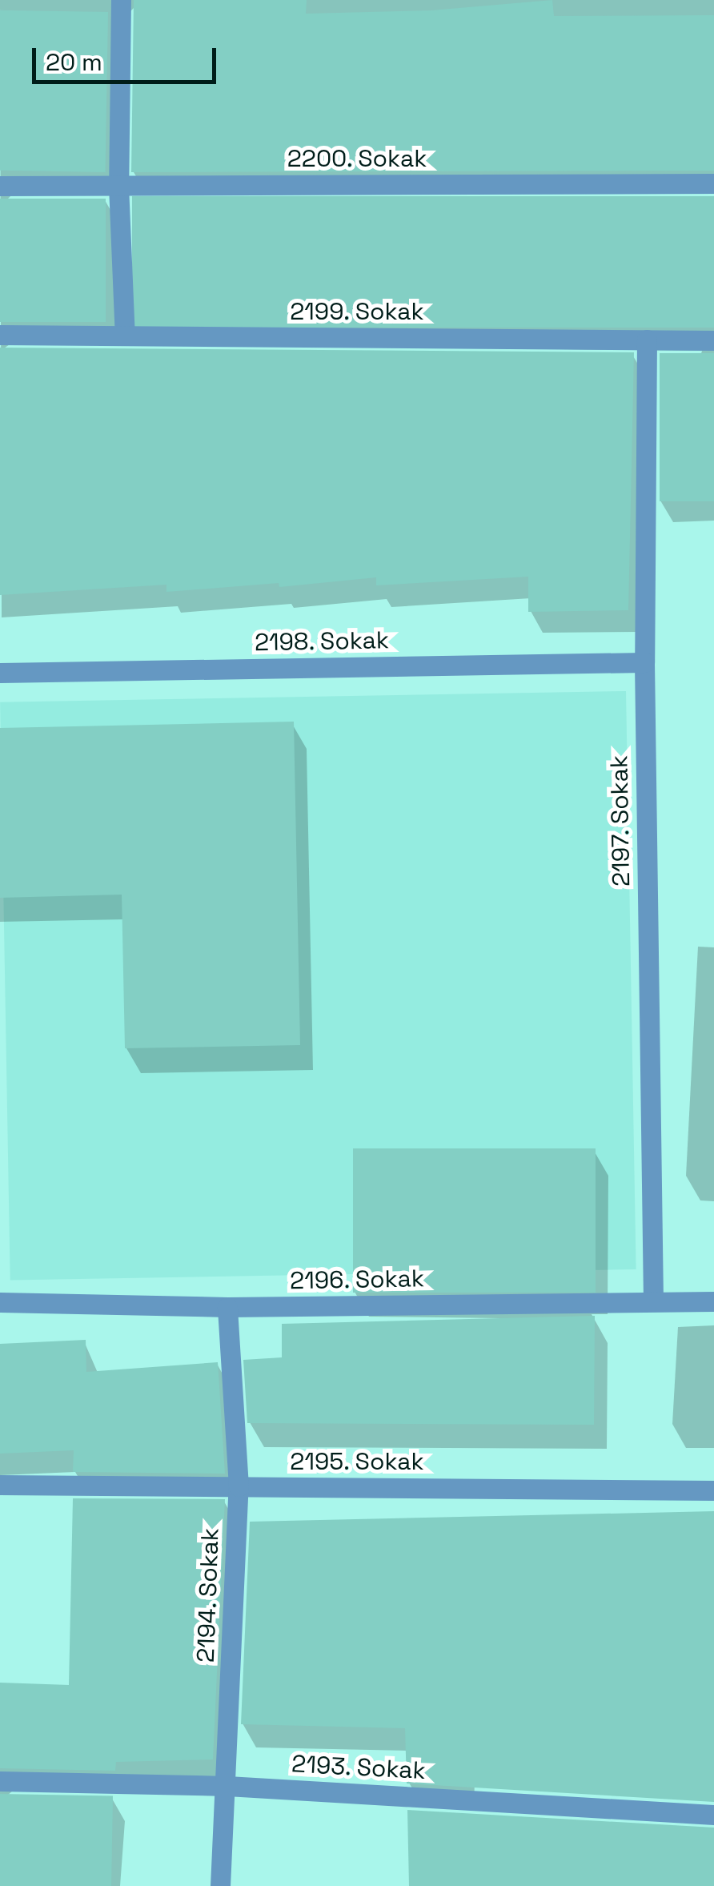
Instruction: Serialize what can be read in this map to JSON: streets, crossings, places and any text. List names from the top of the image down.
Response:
{
  "streets": {
    "street": [
      "2200. Sokak",
      "2199. Sokak",
      "2198. Sokak",
      "2197. Sokak",
      "2196. Sokak",
      "2195. Sokak",
      "2194. Sokak",
      "2193. Sokak"
    ]
  },
  "crossings": [
    ["2199. Sokak", "2197. Sokak"],
    ["2198. Sokak", "2197. Sokak"],
    ["2197. Sokak", "2196. Sokak"],
    ["2196. Sokak", "2194. Sokak"],
    ["2195. Sokak", "2194. Sokak"],
    ["2194. Sokak", "2193. Sokak"]
  ],
  "scale_bar": "20 m"
}
